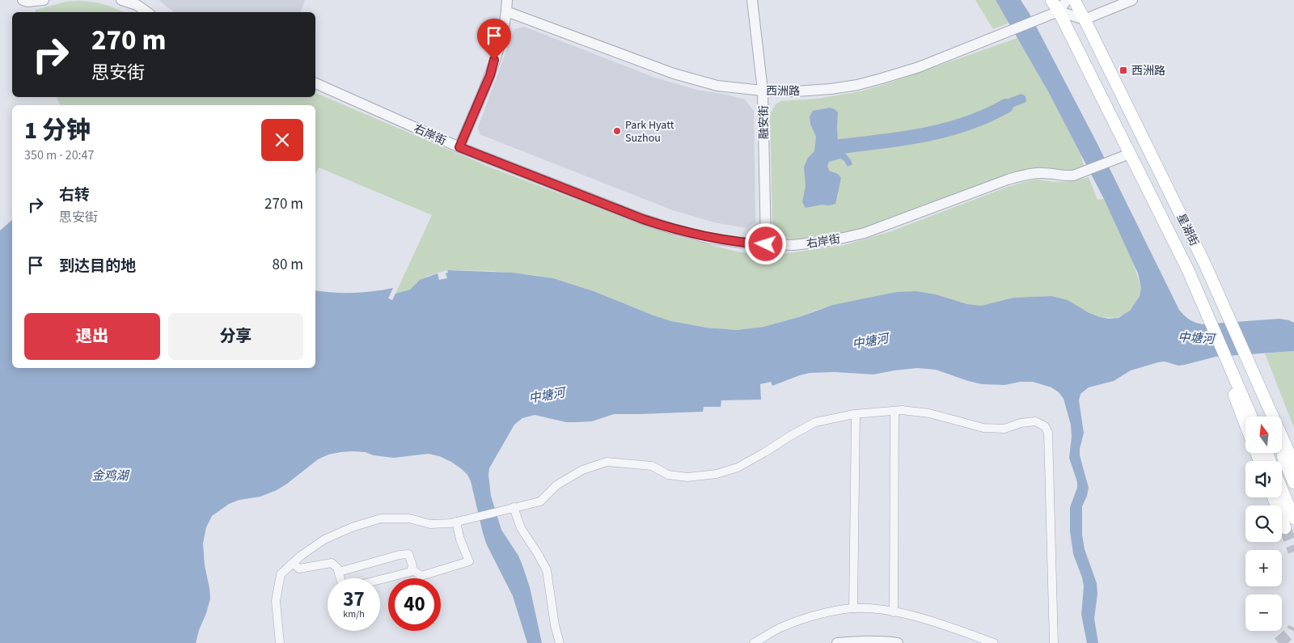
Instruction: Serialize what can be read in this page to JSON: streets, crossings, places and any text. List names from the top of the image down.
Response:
{
  "streets": {
    "main road": ["星湖街"],
    "street": ["西洲路", "融安街", "右岸街"]
  },
  "crossings": [
    ["西洲路", "融安街"],
    ["西洲路", "星湖街"],
    ["融安街", "右岸街"],
    ["右岸街", "星湖街"]
  ],
  "water": ["中塘河", "金鸡湖"],
  "places": {
    "transit": ["西洲路"],
    "other": ["Park Hyatt Suzhou"]
  },
  "north": "top",
  "page": {
    "turn": ["270 m", "思安街"],
    "heading": ["1 分钟", "350 m · 20:47"],
    "list": [
      {
        "name": "右转",
        "note": "思安街",
        "value": "270 m"
      },
      {
        "name": "到达目的地",
        "value": "80 m"
      }
    ],
    "buttons": ["退出", "分享"],
    "map_buttons": ["+", "−"],
    "speed": "37 km/h",
    "limit": "40"
  }
}
